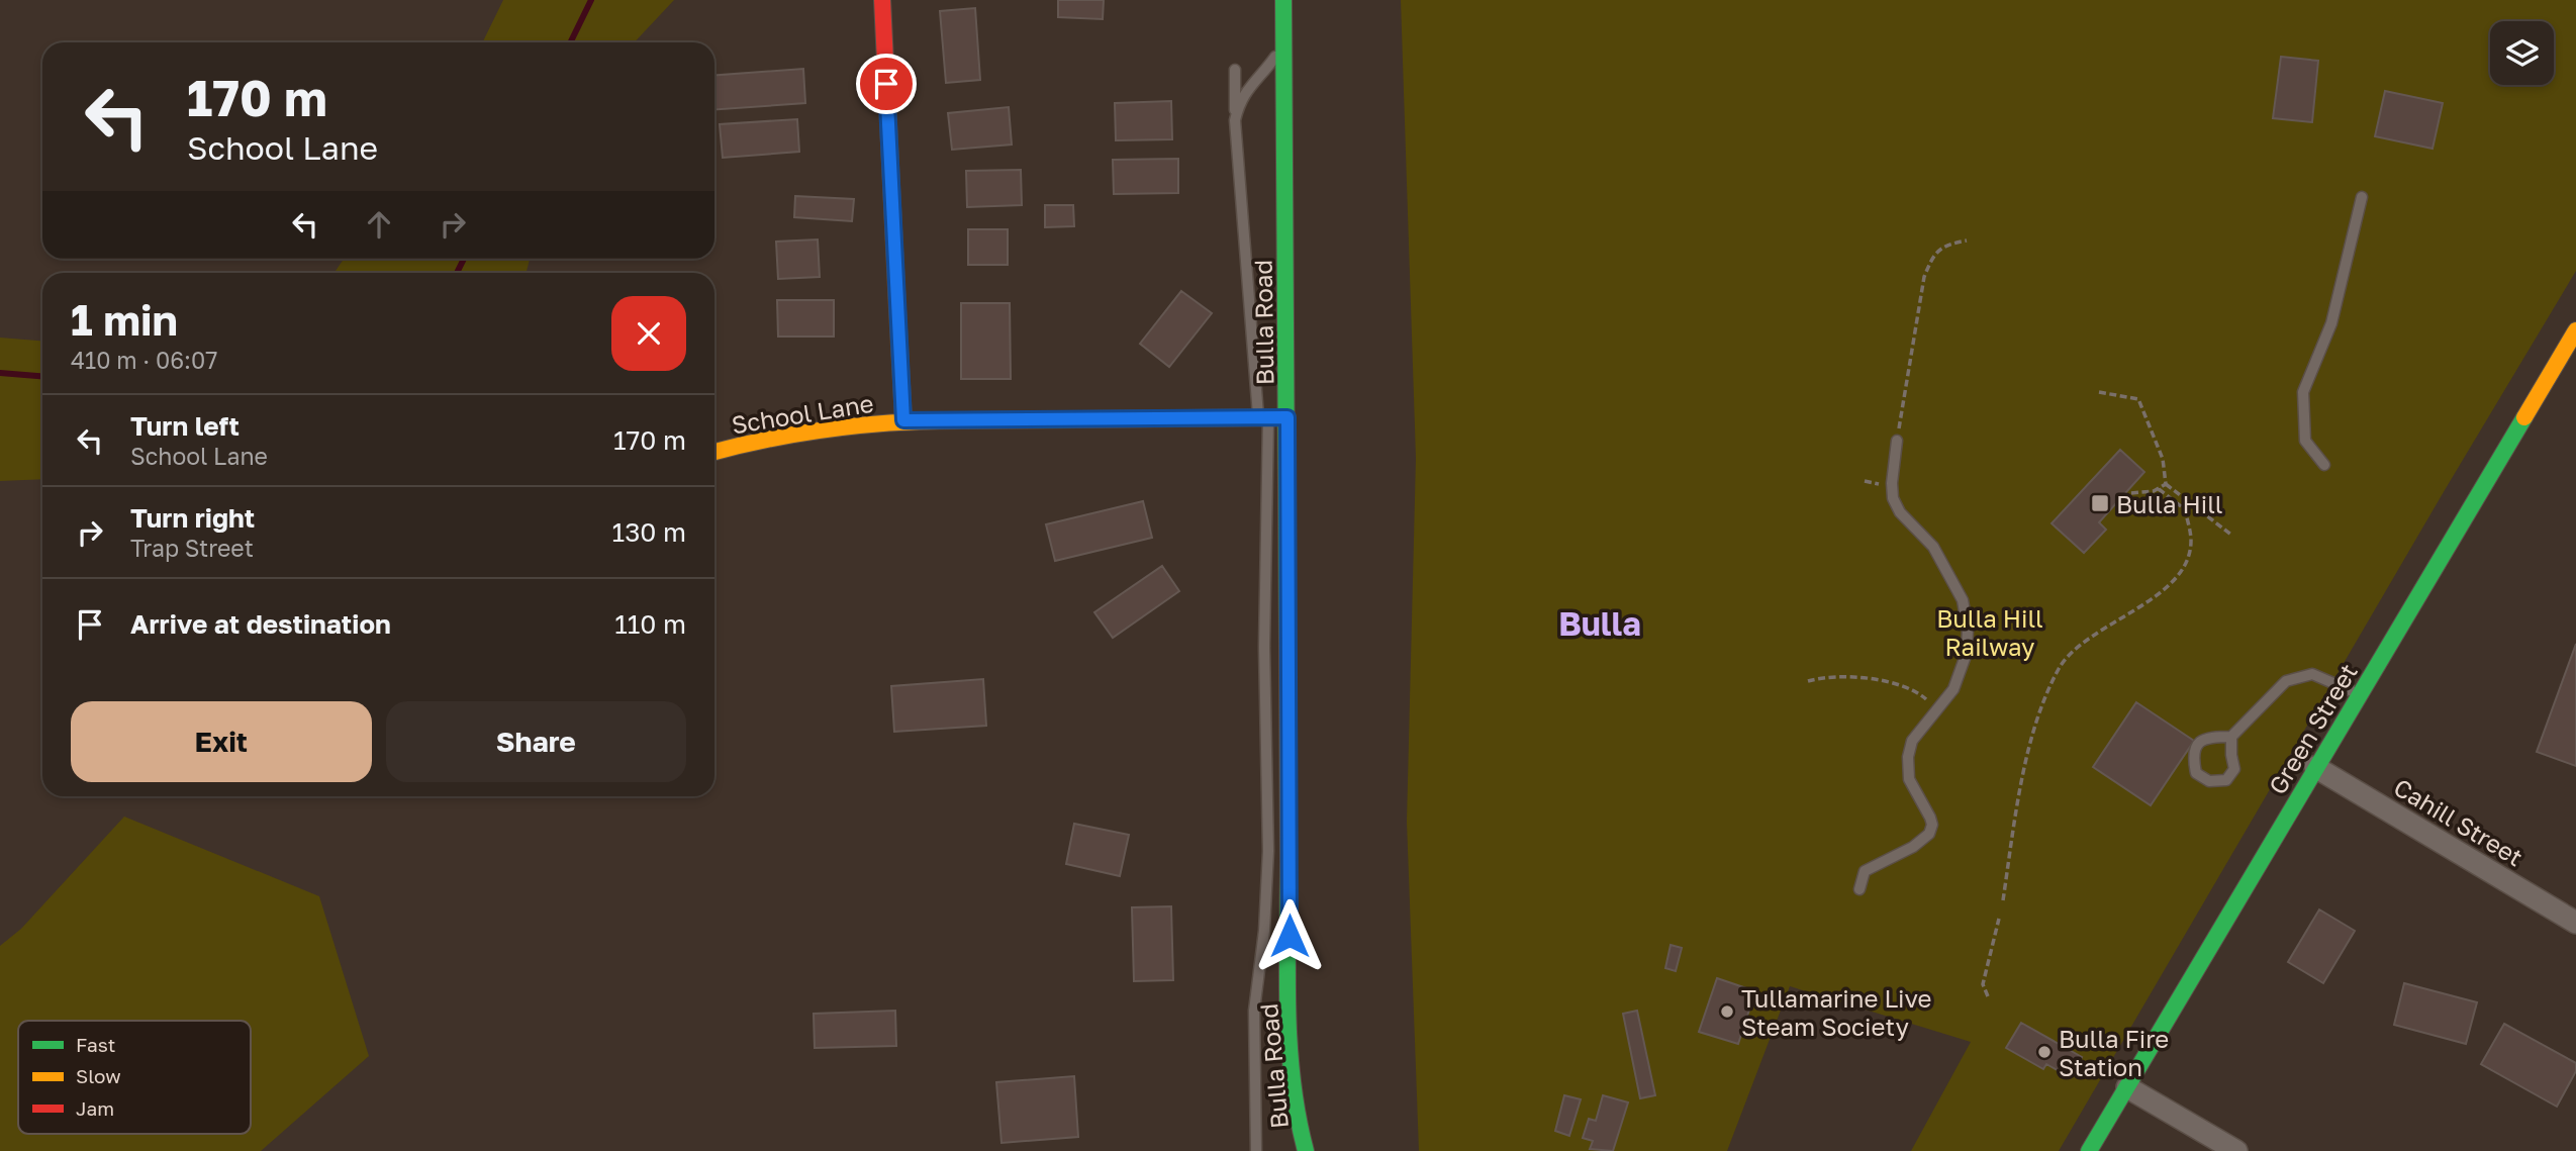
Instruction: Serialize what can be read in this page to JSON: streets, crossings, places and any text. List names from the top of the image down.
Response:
{
  "streets": {
    "street": [
      "Bulla Road",
      "School Lane",
      "Green Street",
      "Cahill Street"
    ]
  },
  "crossings": [
    ["Bulla Road", "School Lane"],
    ["Green Street", "Cahill Street"]
  ],
  "districts": ["Bulla"],
  "parks": ["Bulla Hill Railway"],
  "places": {
    "transit": ["Bulla Hill"],
    "other": ["Tullamarine Live Steam Society", "Bulla Fire Station"]
  },
  "legend": ["Fast", "Slow", "Jam"],
  "page": {
    "turn": ["170 m", "School Lane"],
    "heading": ["1 min", "410 m · 06:07"],
    "list": [
      {
        "name": "Turn left",
        "note": "School Lane",
        "value": "170 m"
      },
      {
        "name": "Turn right",
        "note": "Trap Street",
        "value": "130 m"
      },
      {
        "name": "Arrive at destination",
        "value": "110 m"
      }
    ],
    "buttons": ["Exit", "Share"]
  }
}
